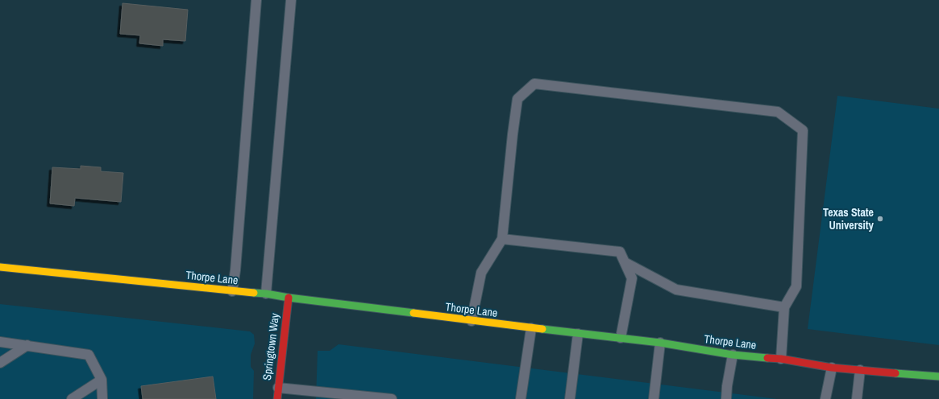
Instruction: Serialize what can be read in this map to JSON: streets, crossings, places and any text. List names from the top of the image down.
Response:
{
  "streets": {
    "street": ["Thorpe Lane", "Springtown Way"]
  },
  "crossings": [
    ["Thorpe Lane", "Springtown Way"]
  ],
  "places": ["Texas State University"]
}
